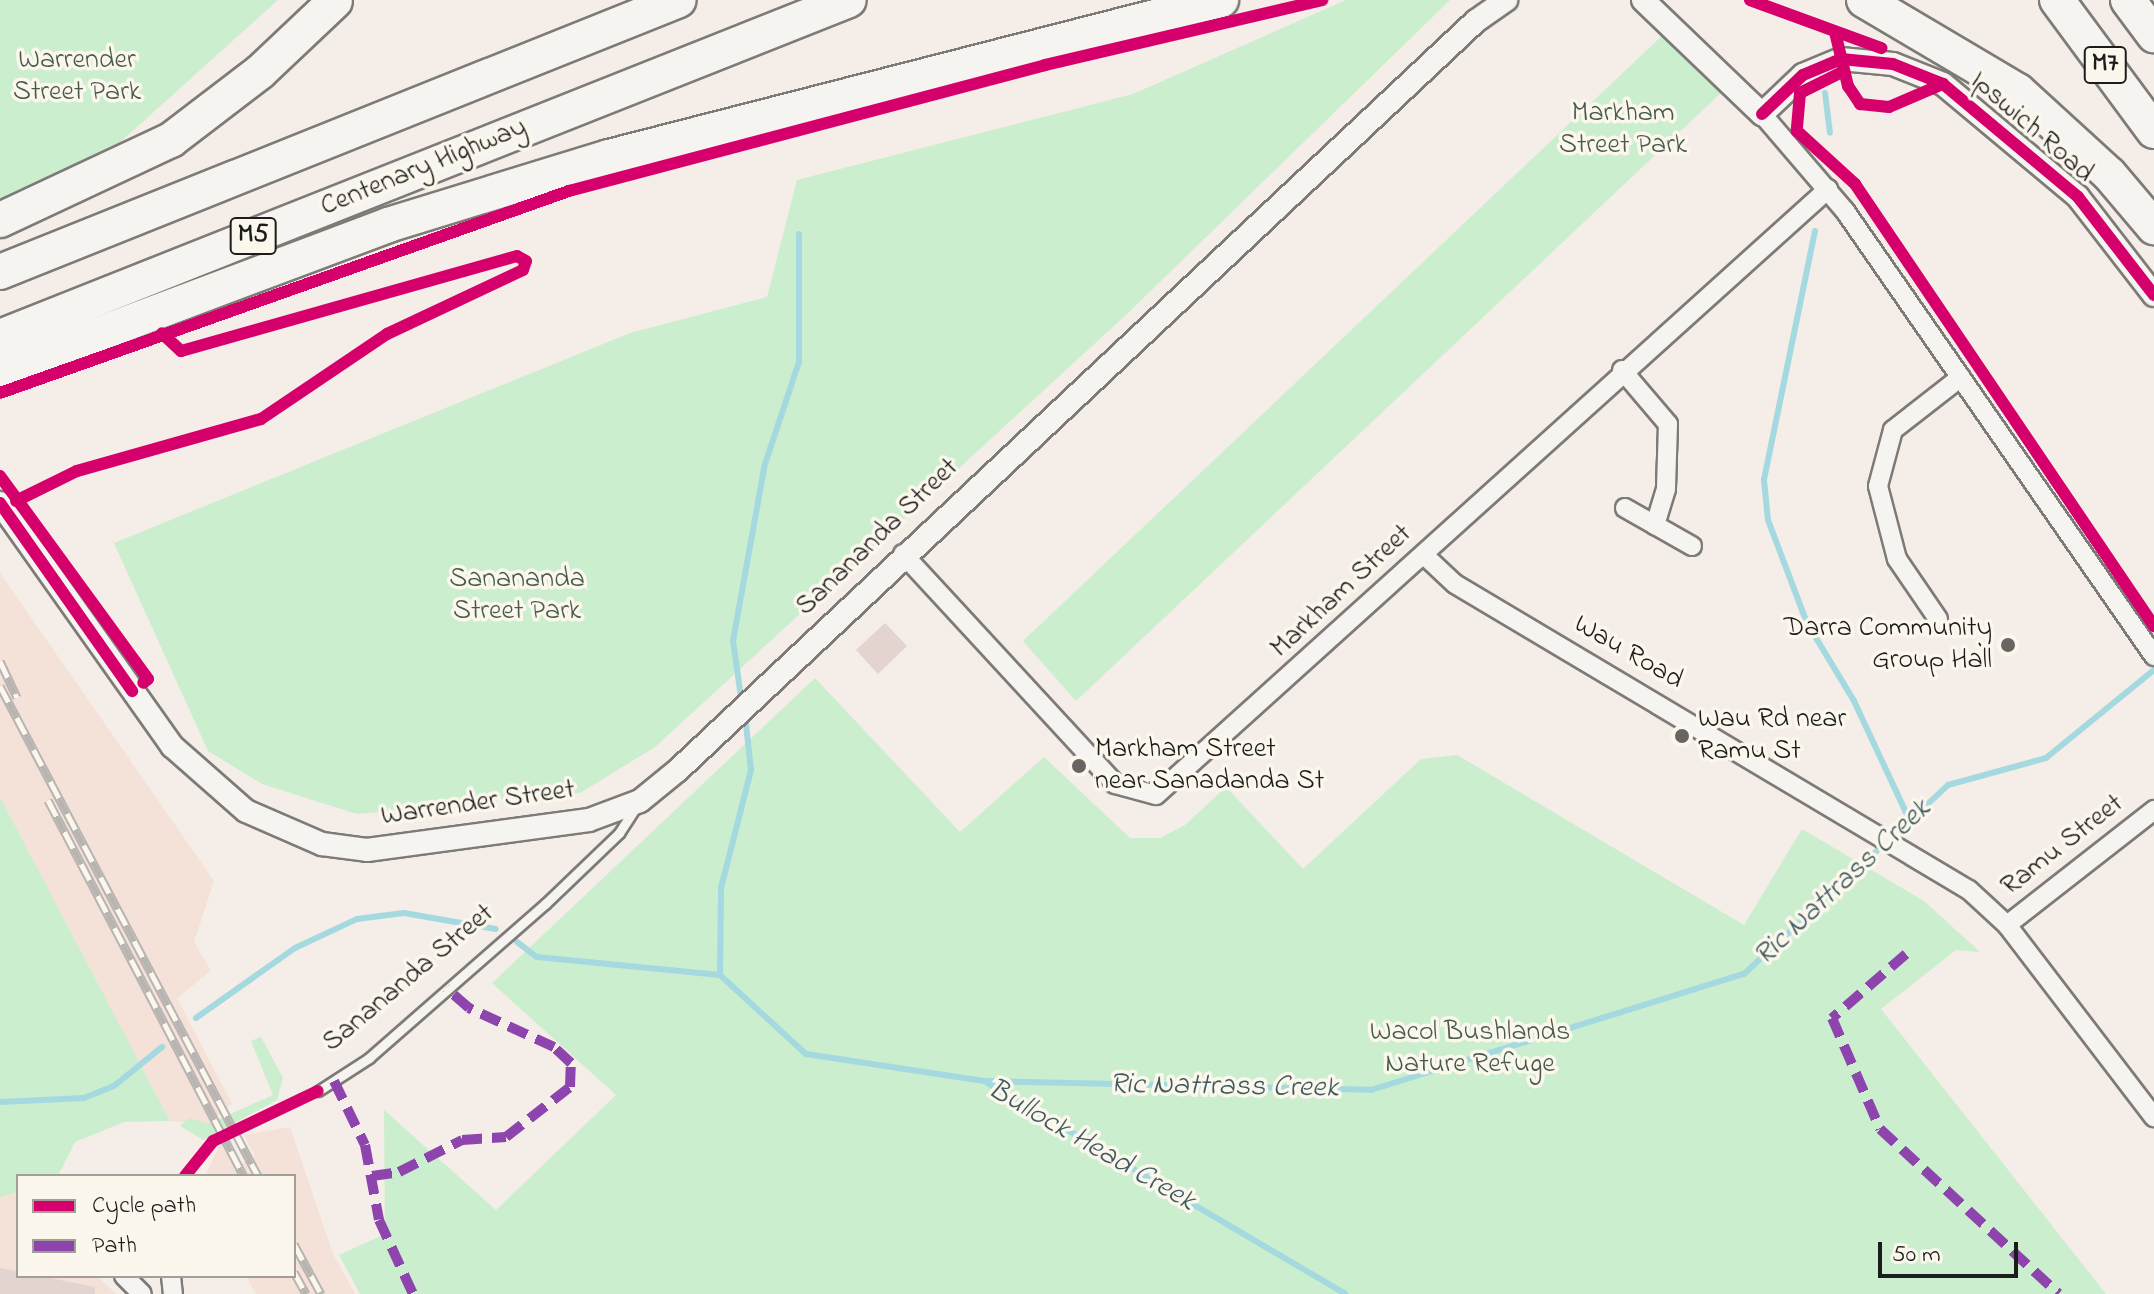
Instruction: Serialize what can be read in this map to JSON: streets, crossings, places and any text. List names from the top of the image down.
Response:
{
  "streets": {
    "highway": ["M7", "Centenary Highway", "M5"],
    "street": [
      "Ipswich Road",
      "Sanananda Street",
      "Markham Street",
      "Wau Road",
      "Warrender Street",
      "Ramu Street"
    ]
  },
  "crossings": [
    ["Sanananda Street", "Markham Street"],
    ["Sanananda Street", "Warrender Street"],
    ["Markham Street", "Wau Road"],
    ["Wau Road", "Ramu Street"]
  ],
  "water": ["Ric Nattrass Creek", "Bullock Head Creek"],
  "parks": [
    "Warrender Street Park",
    "Markham Street Park",
    "Sanananda Street Park",
    "Wacol Bushlands Nature Refuge"
  ],
  "places": ["Darra Community Group Hall", "Wau Rd near Ramu St", "Markham Street near Sanadanda St"],
  "legend": ["Cycle path", "Path"],
  "scale_bar": "50 m"
}
